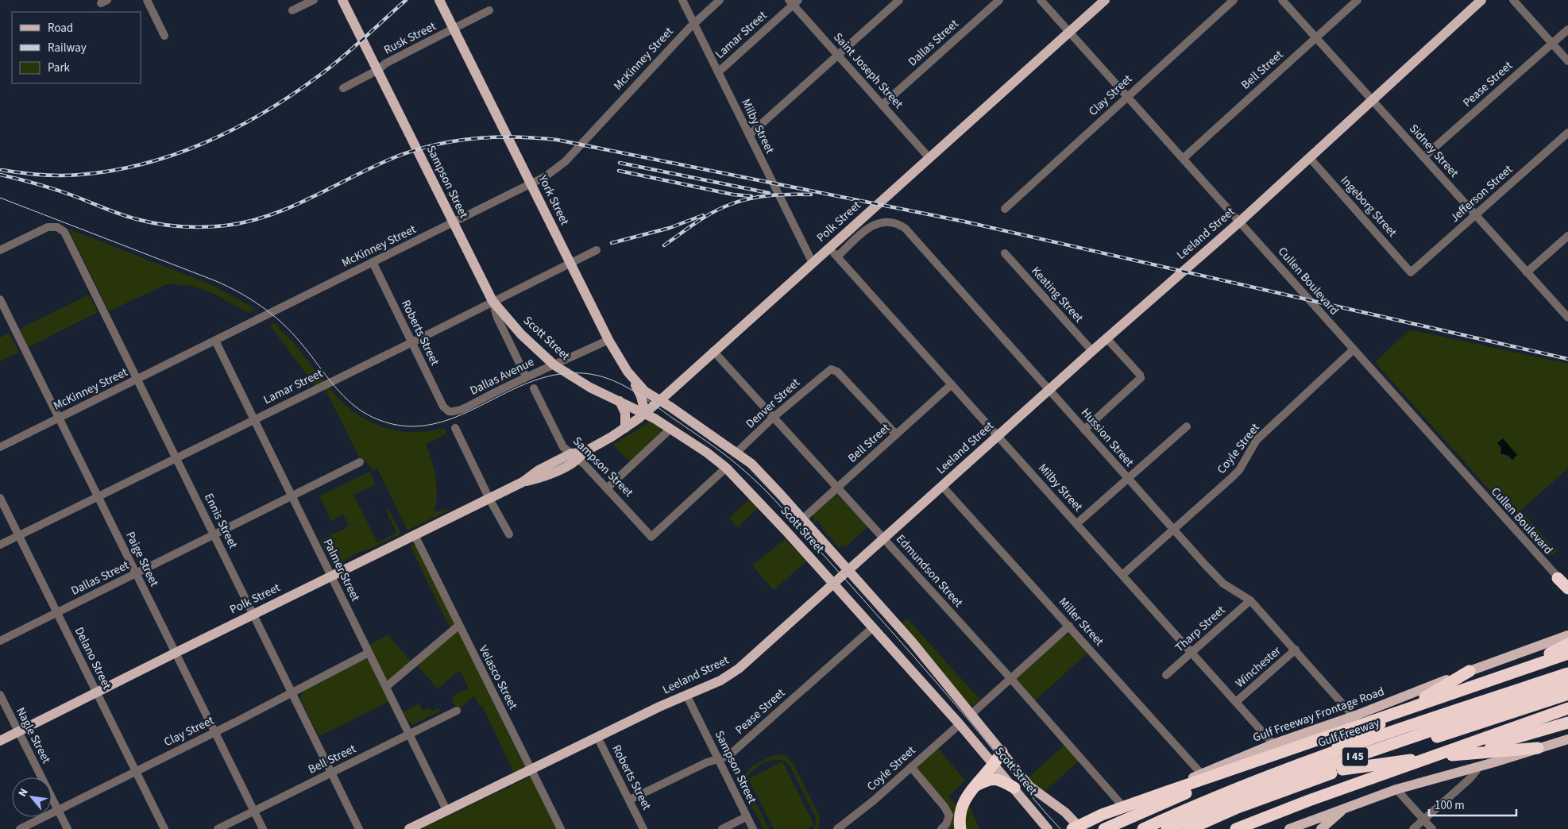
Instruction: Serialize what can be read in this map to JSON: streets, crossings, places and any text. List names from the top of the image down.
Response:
{
  "streets": {
    "highway": ["Gulf Freeway", "I 45"],
    "main road": [
      "Sampson Street",
      "York Street",
      "Polk Street",
      "Leeland Street",
      "Scott Street",
      "Gulf Freeway Frontage Road"
    ],
    "street": [
      "Lamar Street",
      "Rusk Street",
      "Dallas Street",
      "McKinney Street",
      "Bell Street",
      "Saint Joseph Street",
      "Pease Street",
      "Clay Street",
      "Milby Street",
      "Sidney Street",
      "Jefferson Street",
      "Ingeborg Street",
      "Cullen Boulevard",
      "Keating Street",
      "Roberts Street",
      "Dallas Avenue",
      "Denver Street",
      "Hussion Street",
      "Coyle Street",
      "Ennis Street",
      "Paige Street",
      "Palmer Street",
      "Edmundson Street",
      "Miller Street",
      "Tharp Street",
      "Delano Street",
      "Winchester",
      "Velasco Street",
      "Nagle Street"
    ]
  },
  "crossings": [
    ["Lamar Street", "Saint Joseph Street"],
    ["Lamar Street", "Milby Street"],
    ["Lamar Street", "Sampson Street"],
    ["Lamar Street", "York Street"],
    ["Lamar Street", "Roberts Street"],
    ["Lamar Street", "Scott Street"],
    ["Lamar Street", "Ennis Street"],
    ["Lamar Street", "Paige Street"],
    ["Lamar Street", "Palmer Street"],
    ["Lamar Street", "Delano Street"],
    ["Rusk Street", "Sampson Street"],
    ["Rusk Street", "York Street"],
    ["Dallas Street", "Saint Joseph Street"],
    ["Dallas Street", "Ennis Street"],
    ["Dallas Street", "Paige Street"],
    ["Dallas Street", "Palmer Street"],
    ["Dallas Street", "Delano Street"],
    ["McKinney Street", "Milby Street"],
    ["McKinney Street", "Sampson Street"],
    ["McKinney Street", "York Street"],
    ["McKinney Street", "Roberts Street"],
    ["McKinney Street", "Ennis Street"],
    ["McKinney Street", "Paige Street"],
    ["McKinney Street", "Palmer Street"],
    ["Bell Street", "Milby Street"],
    ["Bell Street", "Sidney Street"],
    ["Bell Street", "Cullen Boulevard"],
    ["Bell Street", "Scott Street"],
    ["Bell Street", "Denver Street"],
    ["Bell Street", "Ennis Street"],
    ["Bell Street", "Paige Street"],
    ["Bell Street", "Palmer Street"],
    ["Bell Street", "Edmundson Street"],
    ["Saint Joseph Street", "Polk Street"],
    ["Pease Street", "Sidney Street"],
    ["Pease Street", "Sampson Street"],
    ["Pease Street", "Roberts Street"],
    ["Pease Street", "Scott Street"],
    ["Clay Street", "Cullen Boulevard"],
    ["Clay Street", "Ennis Street"],
    ["Clay Street", "Paige Street"],
    ["Clay Street", "Palmer Street"],
    ["Clay Street", "Delano Street"],
    ["Clay Street", "Nagle Street"],
    ["Milby Street", "Polk Street"],
    ["Milby Street", "Leeland Street"],
    ["Milby Street", "Hussion Street"],
    ["Milby Street", "Coyle Street"],
    ["Milby Street", "Tharp Street"],
    ["Milby Street", "Winchester"],
    ["Milby Street", "Gulf Freeway Frontage Road"],
    ["Sidney Street", "Jefferson Street"],
    ["Sidney Street", "Leeland Street"],
    ["Sampson Street", "Polk Street"],
    ["Sampson Street", "Leeland Street"],
    ["Sampson Street", "Scott Street"],
    ["Sampson Street", "Dallas Avenue"],
    ["Jefferson Street", "Ingeborg Street"],
    ["York Street", "Polk Street"],
    ["York Street", "Scott Street"],
    ["York Street", "Dallas Avenue"],
    ["Ingeborg Street", "Leeland Street"],
    ["Polk Street", "Cullen Boulevard"],
    ["Polk Street", "Scott Street"],
    ["Polk Street", "Ennis Street"],
    ["Polk Street", "Paige Street"],
    ["Polk Street", "Palmer Street"],
    ["Polk Street", "Edmundson Street"],
    ["Polk Street", "Delano Street"],
    ["Polk Street", "Velasco Street"],
    ["Polk Street", "Nagle Street"],
    ["Leeland Street", "Cullen Boulevard"],
    ["Leeland Street", "Keating Street"],
    ["Leeland Street", "Roberts Street"],
    ["Leeland Street", "Scott Street"],
    ["Leeland Street", "Hussion Street"],
    ["Leeland Street", "Palmer Street"],
    ["Leeland Street", "Edmundson Street"],
    ["Leeland Street", "Miller Street"],
    ["Leeland Street", "Velasco Street"],
    ["Cullen Boulevard", "Coyle Street"],
    ["Roberts Street", "Dallas Avenue"],
    ["Scott Street", "Dallas Avenue"],
    ["Scott Street", "Denver Street"],
    ["Scott Street", "Coyle Street"],
    ["Scott Street", "Gulf Freeway Frontage Road"],
    ["Denver Street", "Edmundson Street"],
    ["Hussion Street", "Coyle Street"],
    ["Hussion Street", "Tharp Street"],
    ["Hussion Street", "Winchester"],
    ["Hussion Street", "Gulf Freeway Frontage Road"],
    ["Edmundson Street", "Gulf Freeway Frontage Road"],
    ["Miller Street", "Gulf Freeway Frontage Road"]
  ],
  "legend": ["Road", "Railway", "Park"],
  "scale_bar": "100 m",
  "north": "top left"
}
